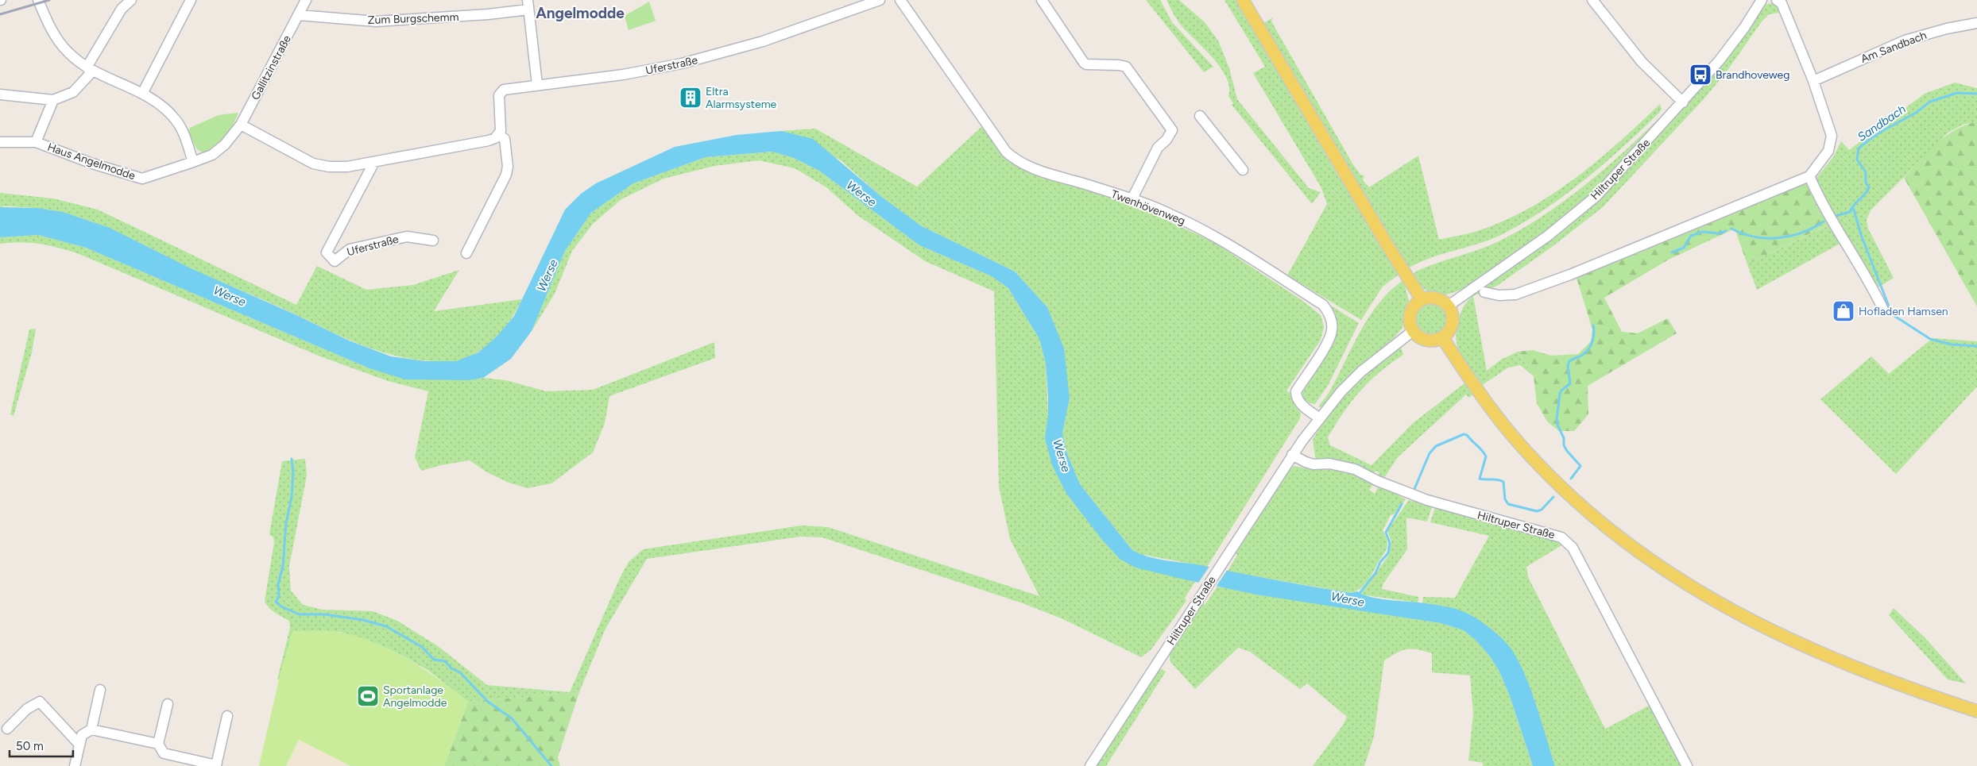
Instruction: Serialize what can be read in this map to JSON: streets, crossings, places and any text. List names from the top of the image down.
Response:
{
  "streets": {
    "street": [
      "Zum Burgschemm",
      "Am Sandbach",
      "Uferstraße",
      "Gallitzinstraße",
      "Haus Angelmodde",
      "Hiltruper Straße",
      "Twenhövenweg"
    ]
  },
  "crossings": [
    ["Zum Burgschemm", "Gallitzinstraße"],
    ["Gallitzinstraße", "Haus Angelmodde"],
    ["Hiltruper Straße", "Twenhövenweg"]
  ],
  "districts": ["Angelmodde"],
  "water": ["Sandbach", "Werse"],
  "places": {
    "bus stop": ["Brandhoveweg"],
    "building": ["Eltra Alarmsysteme"],
    "shop": ["Hofladen Hamsen"],
    "sports": ["Sportanlage Angelmodde"]
  },
  "scale_bar": "50 m"
}
